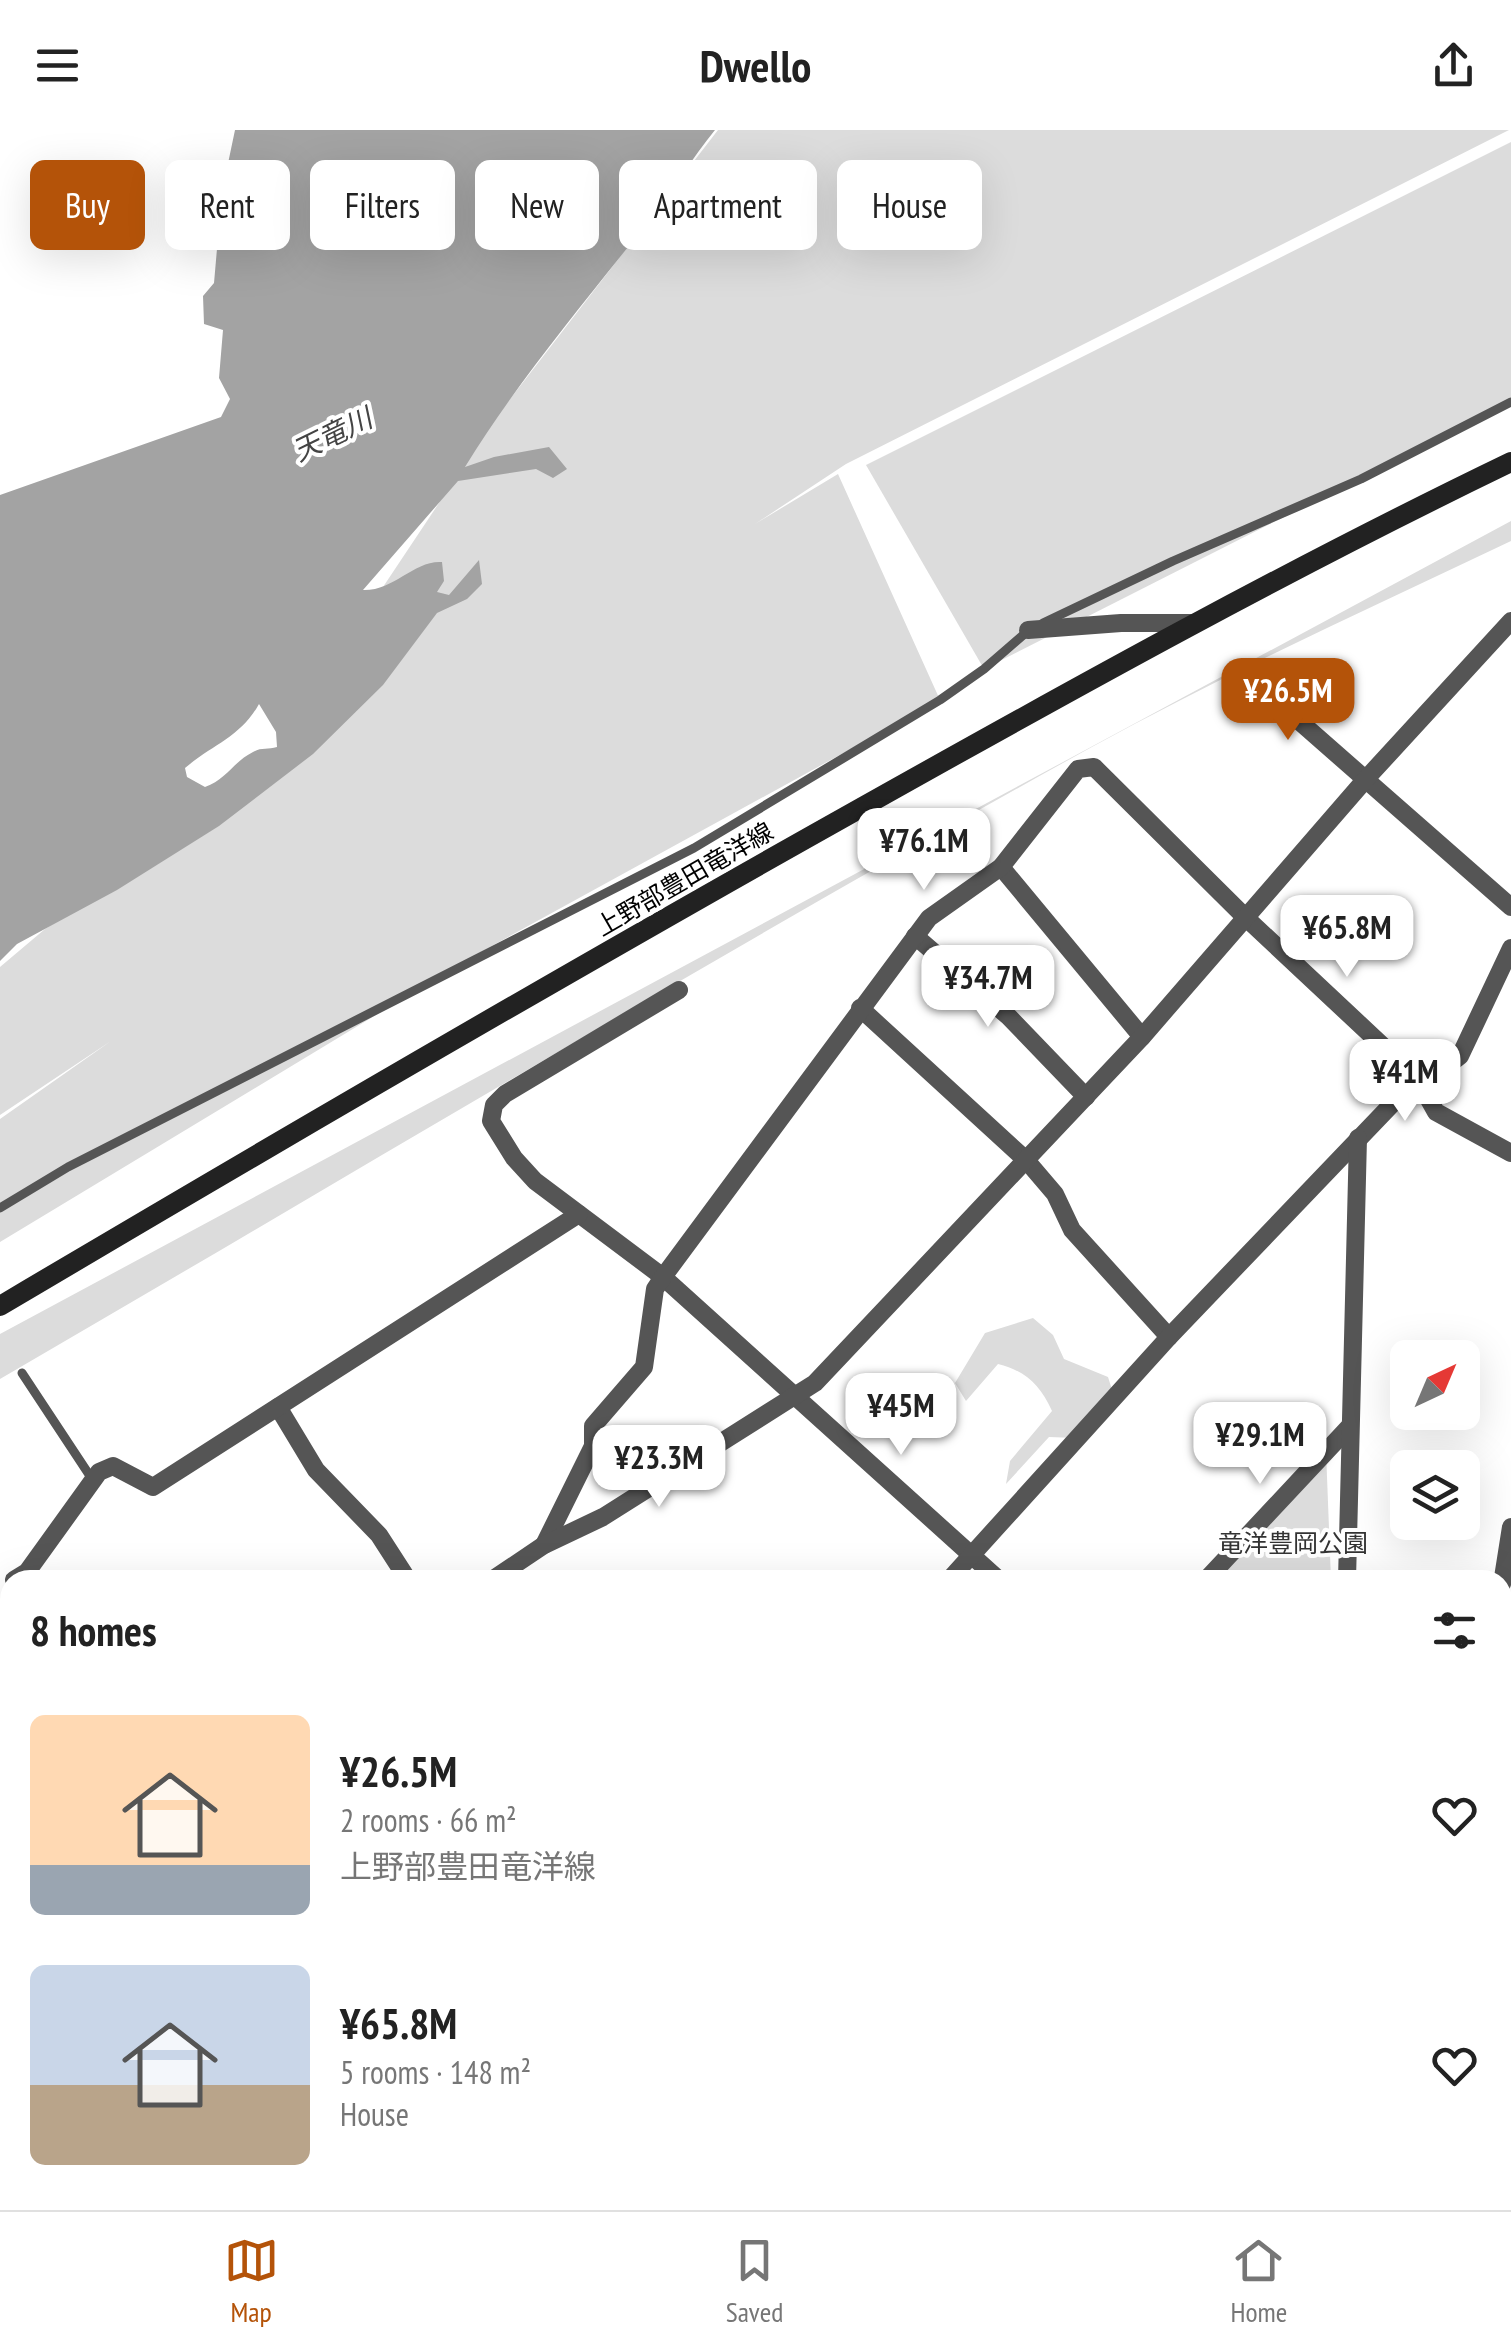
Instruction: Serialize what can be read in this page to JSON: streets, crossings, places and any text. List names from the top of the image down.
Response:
{
  "streets": {
    "main road": ["上野部豊田竜洋線"]
  },
  "water": ["天竜川"],
  "parks": ["竜洋豊岡公園"],
  "north": "top right",
  "page": {
    "header": "Dwello",
    "chip": [
      "Buy",
      "Rent",
      "Filters",
      "New",
      "Apartment",
      "House"
    ],
    "price": [
      "¥26.5M",
      "¥76.1M",
      "¥65.8M",
      "¥34.7M",
      "¥41M",
      "¥45M",
      "¥29.1M",
      "¥23.3M"
    ],
    "heading": "8 homes",
    "list": [
      {
        "name": "¥26.5M",
        "note": "2 rooms · 66 m² · 上野部豊田竜洋線"
      },
      {
        "name": "¥65.8M",
        "note": "5 rooms · 148 m² · House"
      }
    ],
    "tabs": ["Map", "Saved", "Home"]
  }
}
